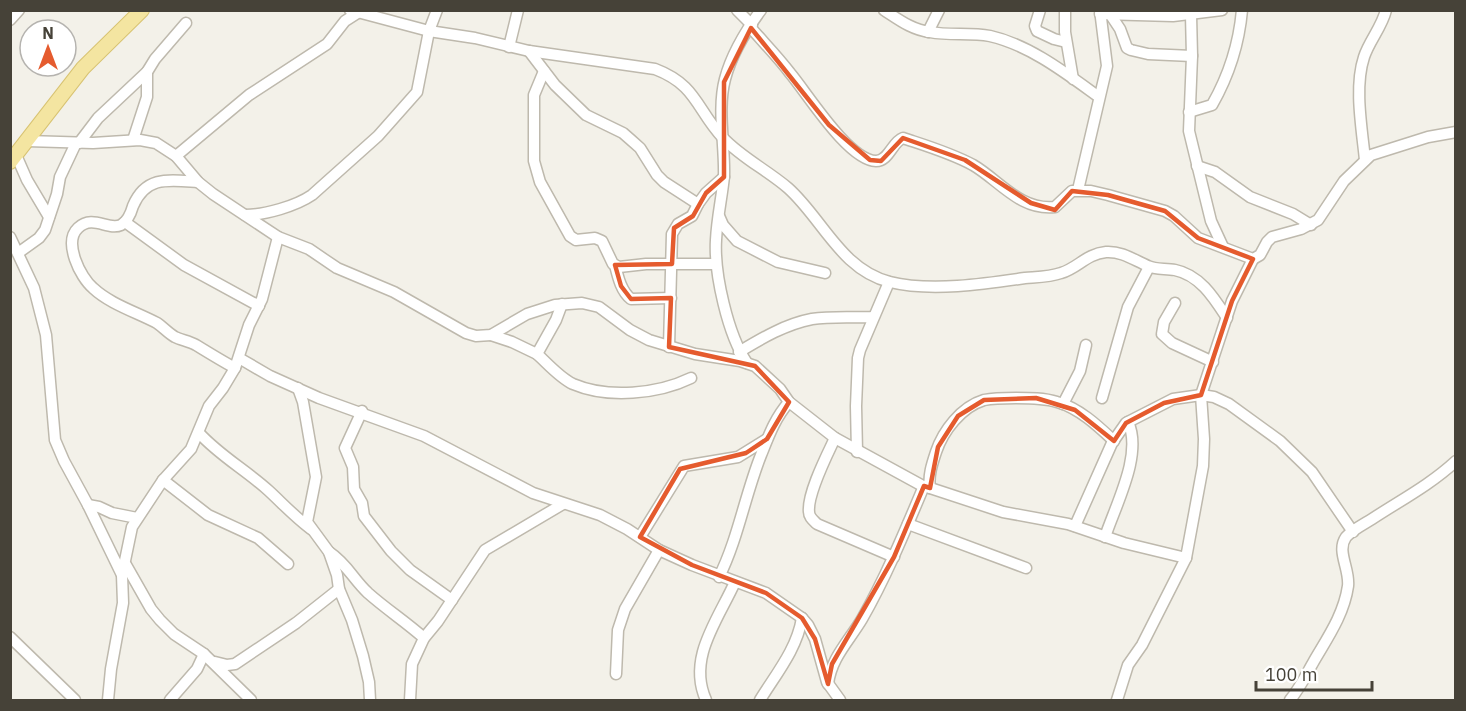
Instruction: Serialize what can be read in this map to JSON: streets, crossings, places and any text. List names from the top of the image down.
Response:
{
  "scale_bar": "100 m",
  "north": "top"
}
